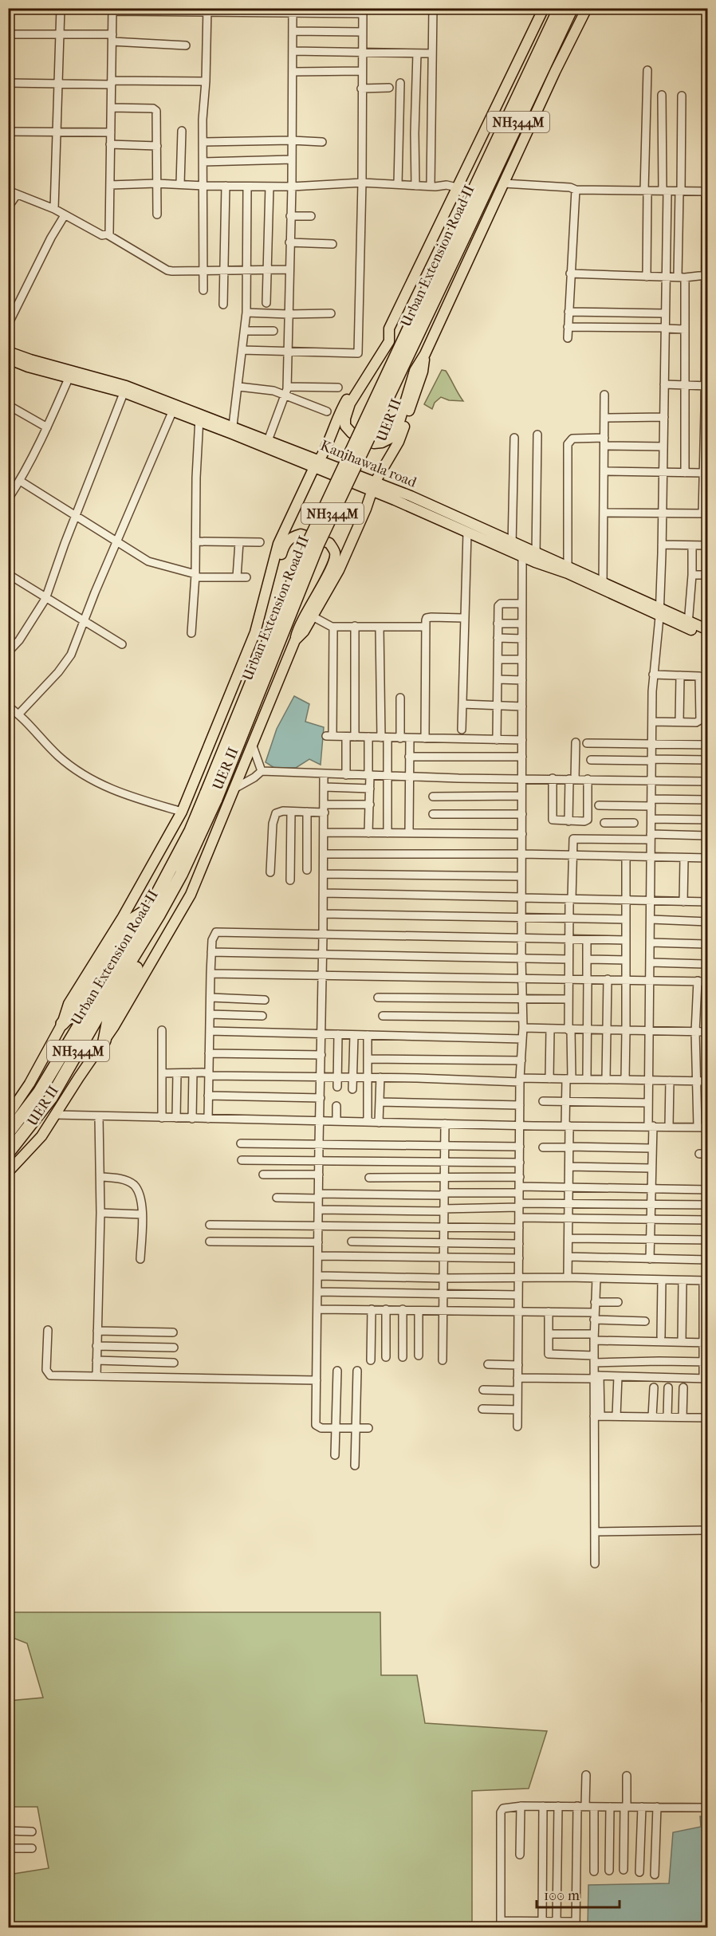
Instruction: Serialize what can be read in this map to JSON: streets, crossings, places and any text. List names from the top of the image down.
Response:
{
  "streets": {
    "highway": ["NH344M", "Urban Extension Road-II"],
    "main road": ["UER II", "Kanjhawala road"]
  },
  "crossings": [
    ["UER II", "Kanjhawala road"]
  ],
  "scale_bar": "100 m"
}
